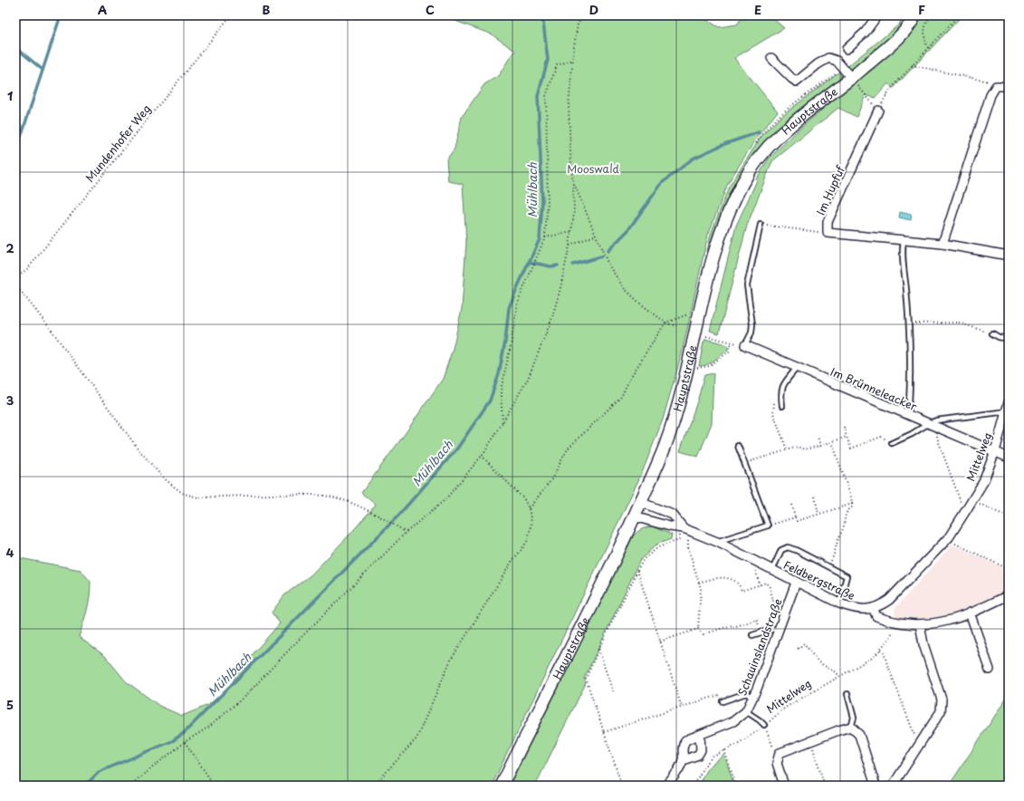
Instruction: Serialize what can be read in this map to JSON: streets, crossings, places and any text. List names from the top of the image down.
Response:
{
  "streets": {
    "street": [
      "Hauptstraße",
      "Im Hupfuf",
      "Im Brünneleacker",
      "Mittelweg",
      "Feldbergstraße",
      "Schauinslandstraße"
    ],
    "path": ["Mundenhofer Weg"]
  },
  "crossings": [
    ["Hauptstraße", "Feldbergstraße"],
    ["Im Brünneleacker", "Mittelweg"],
    ["Mittelweg", "Feldbergstraße"],
    ["Feldbergstraße", "Schauinslandstraße"]
  ],
  "water": ["Mühlbach"],
  "parks": ["Mooswald"],
  "grid": {
    "columns": [
      "A",
      "B",
      "C",
      "D",
      "E",
      "F"
    ],
    "rows": [
      "1",
      "2",
      "3",
      "4",
      "5"
    ]
  }
}
